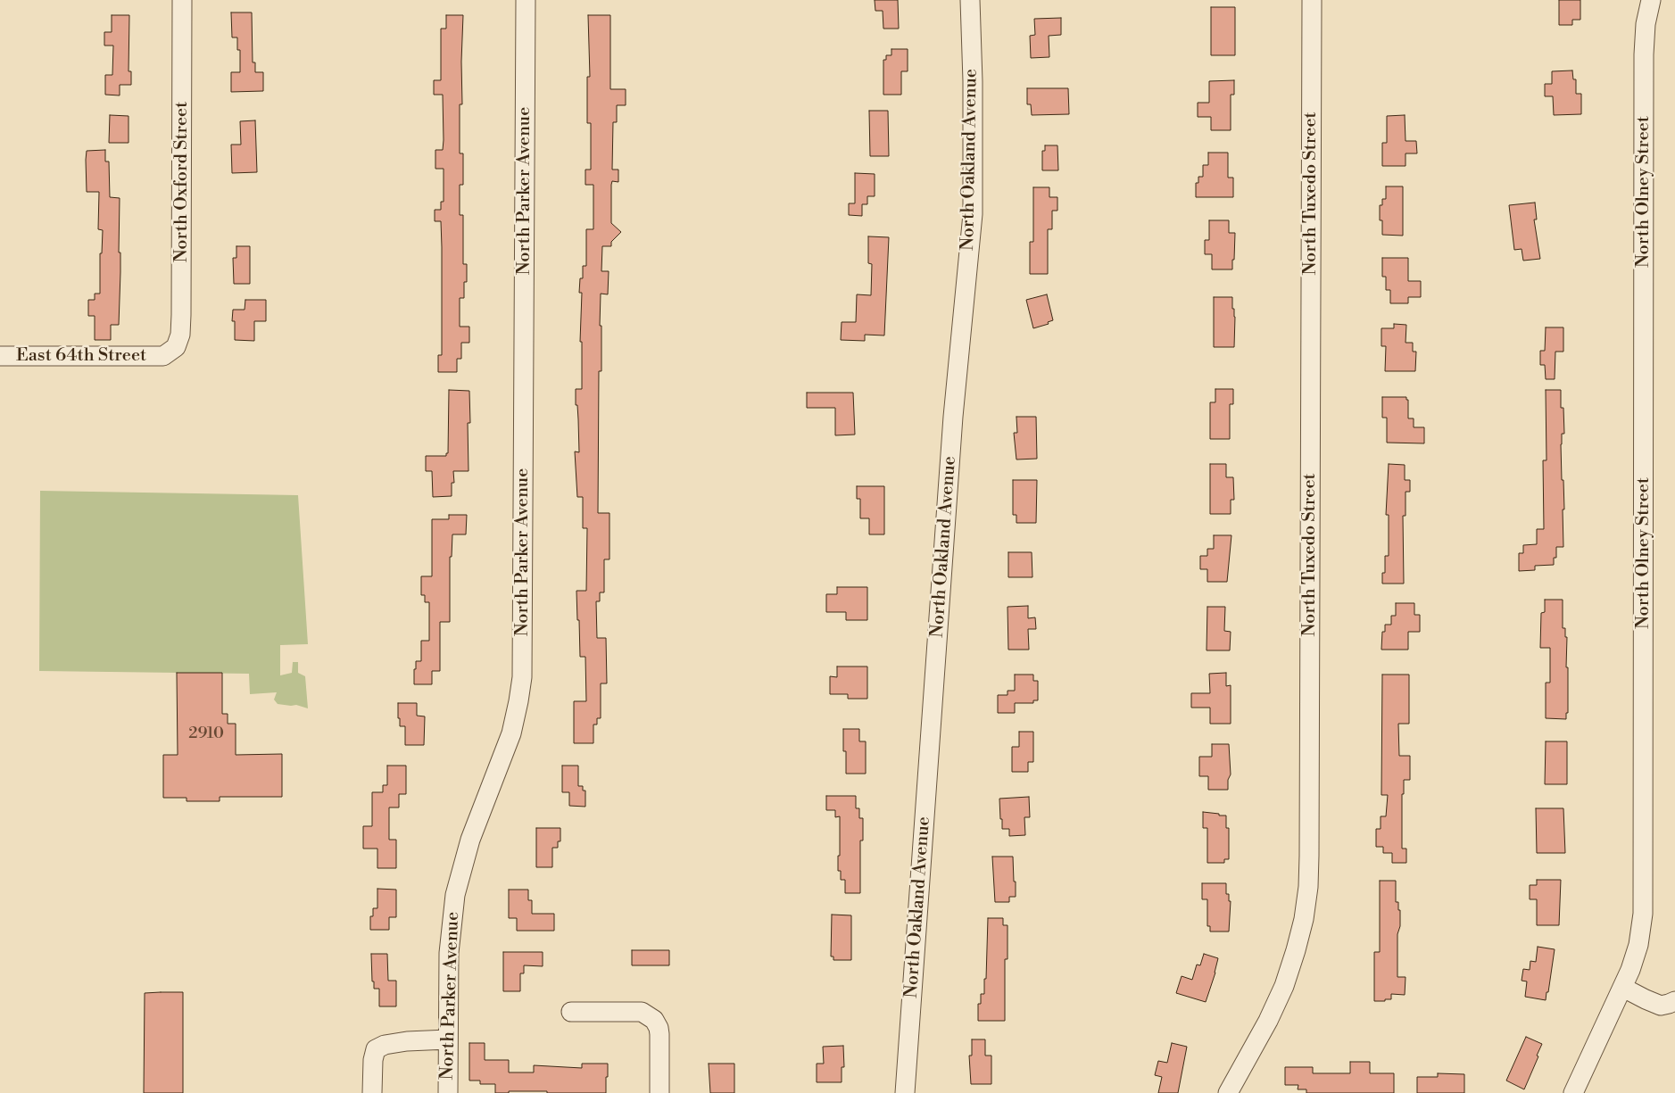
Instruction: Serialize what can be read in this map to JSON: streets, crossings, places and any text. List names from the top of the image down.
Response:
{
  "streets": {
    "street": [
      "North Oakland Avenue",
      "North Oxford Street",
      "North Parker Avenue",
      "North Olney Street",
      "North Tuxedo Street",
      "East 64th Street"
    ]
  },
  "crossings": [
    ["North Oxford Street", "East 64th Street"]
  ],
  "house_numbers": ["2910"]
}
